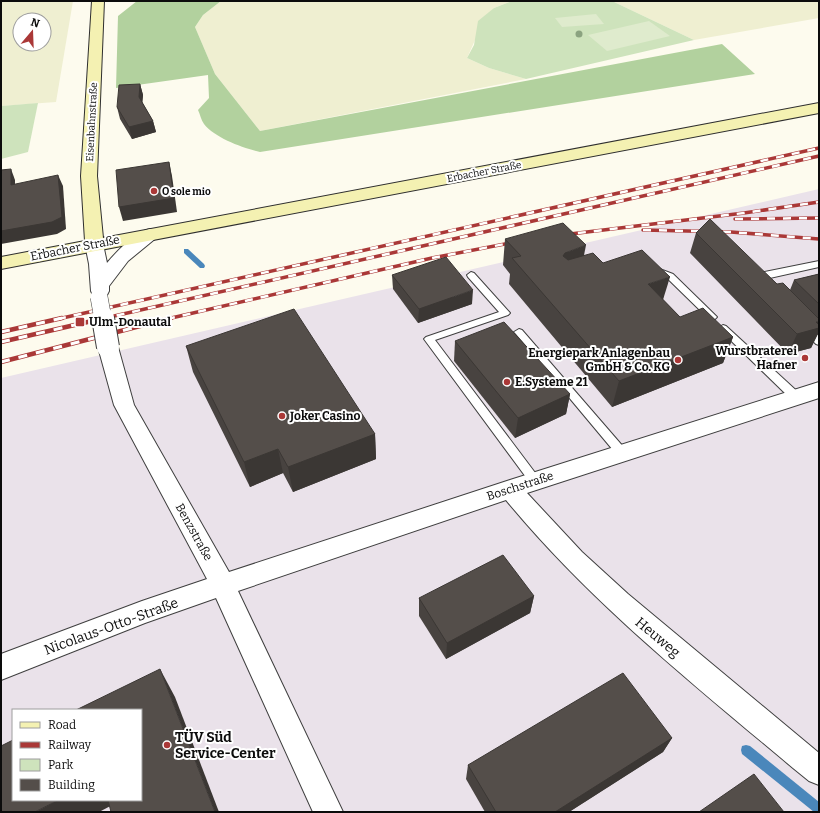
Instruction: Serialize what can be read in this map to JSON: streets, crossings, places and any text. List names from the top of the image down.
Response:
{
  "streets": {
    "main road": ["Eisenbahnstraße", "Erbacher Straße"],
    "street": [
      "Boschstraße",
      "Benzstraße",
      "Nicolaus-Otto-Straße",
      "Heuweg"
    ]
  },
  "crossings": [
    ["Eisenbahnstraße", "Erbacher Straße"],
    ["Eisenbahnstraße", "Benzstraße"],
    ["Erbacher Straße", "Benzstraße"],
    ["Boschstraße", "Benzstraße"],
    ["Boschstraße", "Nicolaus-Otto-Straße"],
    ["Boschstraße", "Heuweg"],
    ["Benzstraße", "Nicolaus-Otto-Straße"]
  ],
  "places": {
    "other": [
      "O sole mio",
      "Wurstbraterei Hafner",
      "Energiepark Anlagenbau GmbH & Co. KG",
      "E.Systeme 21",
      "Joker Casino",
      "TÜV Süd Service-Center"
    ],
    "transit": ["Ulm-Donautal"]
  },
  "legend": [
    "Road",
    "Railway",
    "Park",
    "Building"
  ],
  "north": "top"
}
